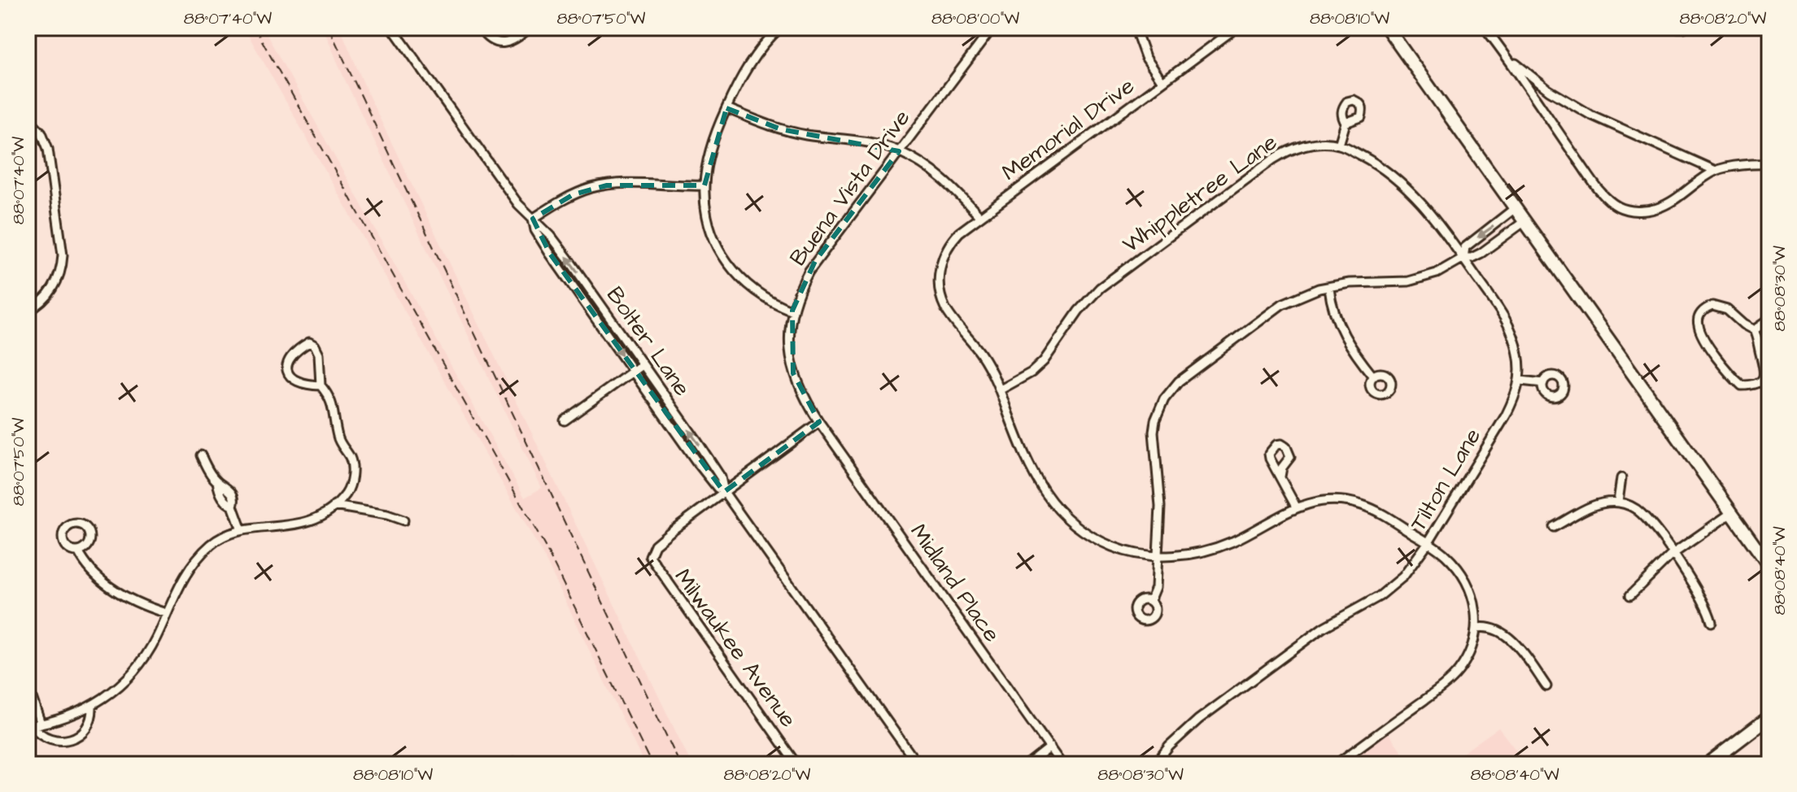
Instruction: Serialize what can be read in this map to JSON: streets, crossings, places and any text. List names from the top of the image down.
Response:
{
  "streets": {
    "street": [
      "Memorial Drive",
      "Buena Vista Drive",
      "Whippletree Lane",
      "Bolter Lane",
      "Tilton Lane",
      "Midland Place",
      "Milwaukee Avenue"
    ]
  },
  "crossings": [
    ["Memorial Drive", "Whippletree Lane"],
    ["Buena Vista Drive", "Midland Place"],
    ["Bolter Lane", "Milwaukee Avenue"]
  ],
  "coordinates": [
    "88°07'40\"W",
    "88°07'50\"W",
    "88°08'00\"W",
    "88°08'10\"W",
    "88°08'20\"W",
    "88°08'30\"W",
    "88°08'40\"W"
  ]
}
